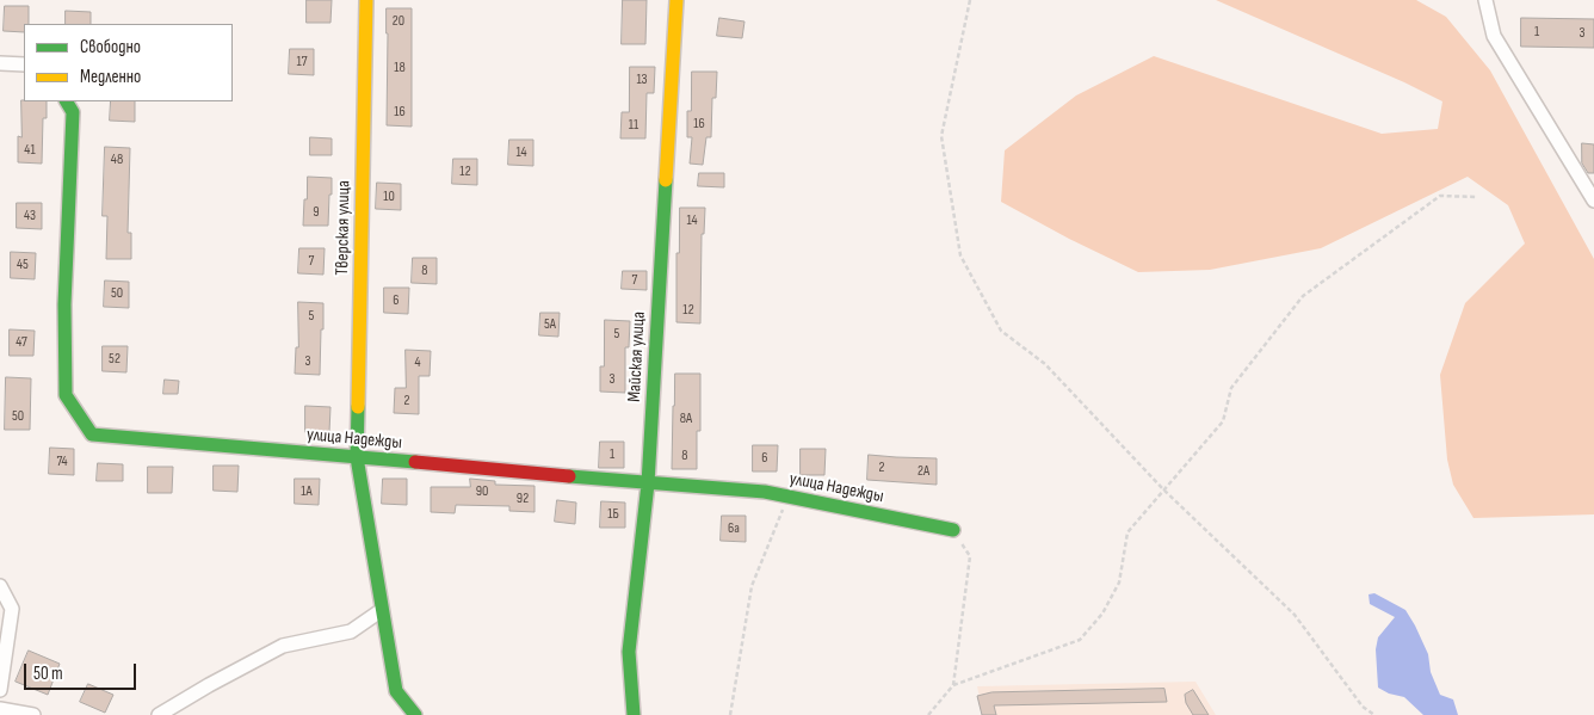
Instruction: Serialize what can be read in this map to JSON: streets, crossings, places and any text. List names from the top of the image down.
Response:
{
  "streets": {
    "street": ["Тверская улица", "Майская улица", "улица Надежды"]
  },
  "crossings": [
    ["Тверская улица", "улица Надежды"],
    ["Майская улица", "улица Надежды"]
  ],
  "house_numbers": [
    "20",
    "1",
    "3",
    "17",
    "18",
    "13",
    "16",
    "16",
    "11",
    "41",
    "14",
    "48",
    "12",
    "10",
    "9",
    "43",
    "14",
    "7",
    "45",
    "8",
    "7",
    "50",
    "6",
    "12",
    "5",
    "5А",
    "5",
    "47",
    "52",
    "3",
    "4",
    "3",
    "2",
    "50",
    "8А",
    "1",
    "8",
    "6",
    "74",
    "2",
    "2А",
    "1А",
    "90",
    "92",
    "1Б",
    "6а"
  ],
  "legend": ["Свободно", "Медленно"],
  "scale_bar": "50 m"
}
